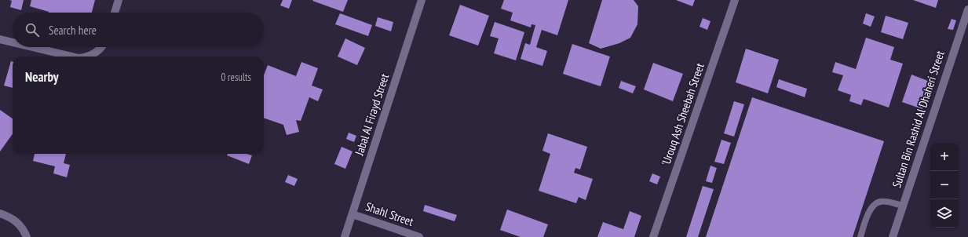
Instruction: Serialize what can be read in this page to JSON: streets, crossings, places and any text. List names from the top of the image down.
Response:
{
  "streets": {
    "street": [
      "Jabal Al Firayd Street",
      "'Urouq Ash Sheebah Street",
      "Sultan Bin Rashid Al Dhaheri Street",
      "Shahl Street"
    ]
  },
  "crossings": [
    ["Jabal Al Firayd Street", "Shahl Street"]
  ],
  "page": {
    "search": "Search here",
    "heading": ["Nearby", "0 results"],
    "map_buttons": ["+", "−"]
  }
}
